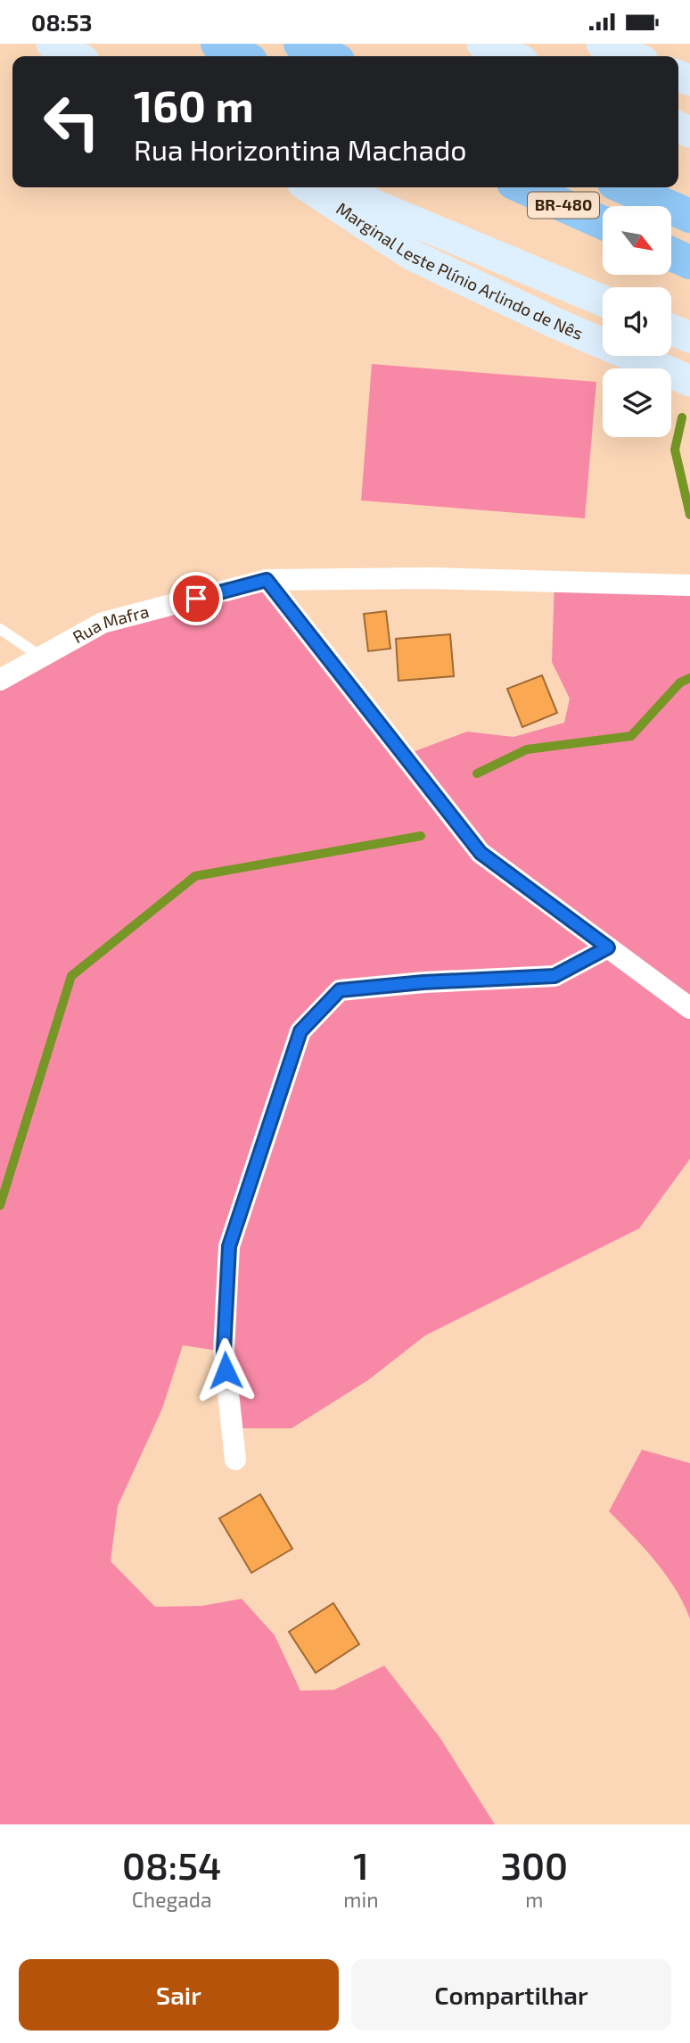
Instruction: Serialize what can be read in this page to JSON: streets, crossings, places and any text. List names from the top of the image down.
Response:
{
  "streets": {
    "highway": ["BR-480"],
    "main road": ["Marginal Leste Plínio Arlindo de Nês"],
    "street": ["Rua Mafra"]
  },
  "north": "bottom right",
  "page": {
    "status": "08:53",
    "turn": ["160 m", "Rua Horizontina Machado"],
    "eta": [
      "08:54",
      "Chegada",
      "1",
      "min",
      "300",
      "m"
    ],
    "buttons": ["Sair", "Compartilhar"]
  }
}
